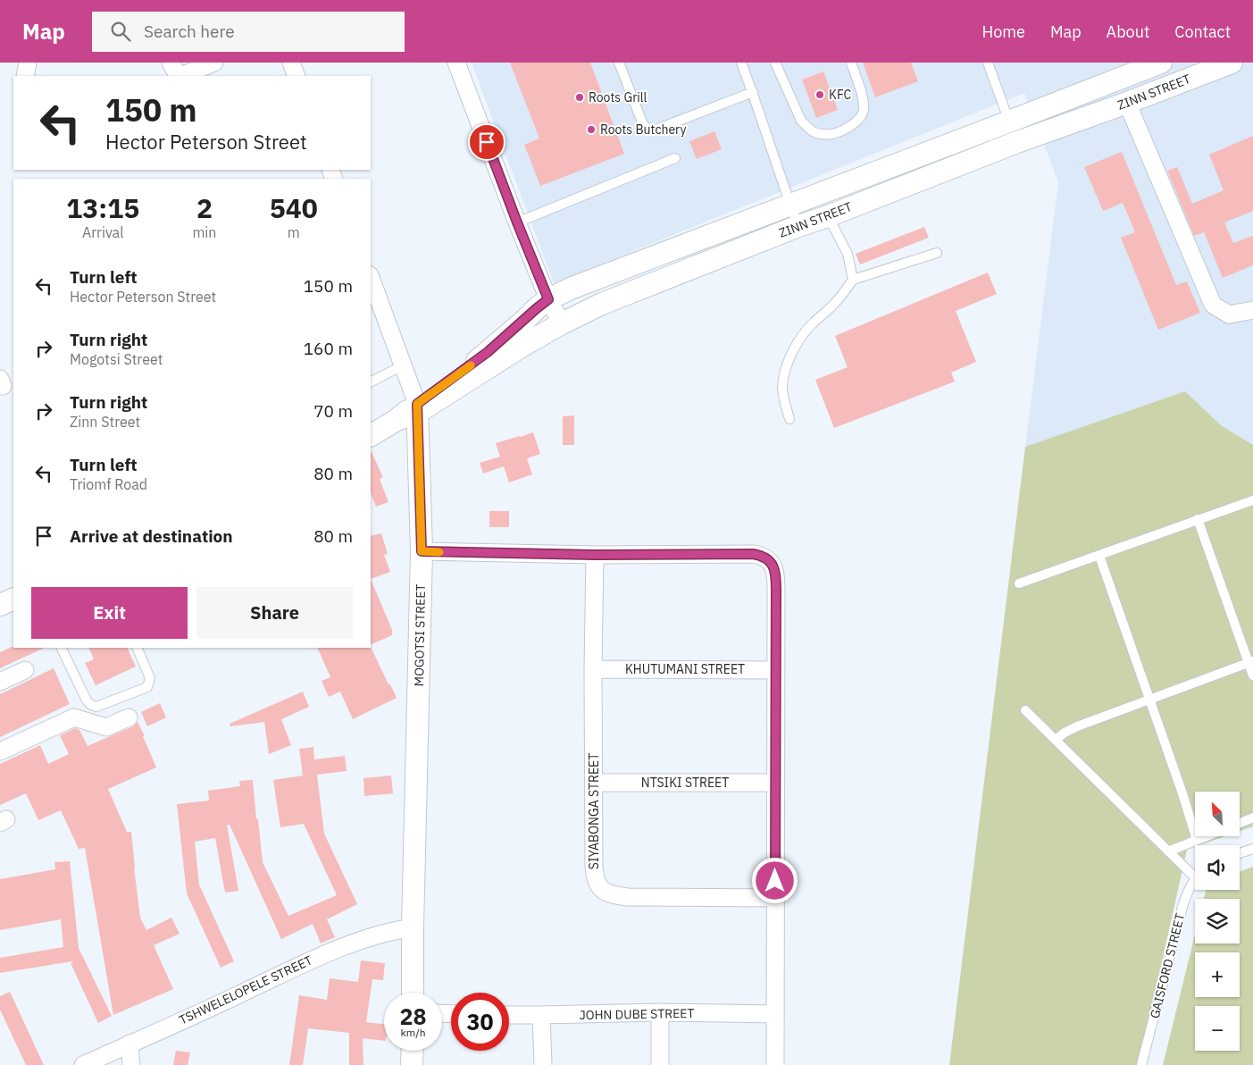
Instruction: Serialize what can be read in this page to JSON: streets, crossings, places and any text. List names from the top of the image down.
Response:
{
  "streets": {
    "street": [
      "ZINN STREET",
      "MOGOTSI STREET",
      "KHUTUMANI STREET",
      "NTSIKI STREET",
      "SIYABONGA STREET",
      "TSHWELELOPELE STREET",
      "JOHN DUBE STREET"
    ],
    "lane": ["GAISFORD STREET"]
  },
  "crossings": [
    ["ZINN STREET", "MOGOTSI STREET"],
    ["MOGOTSI STREET", "TSHWELELOPELE STREET"],
    ["KHUTUMANI STREET", "SIYABONGA STREET"],
    ["NTSIKI STREET", "SIYABONGA STREET"]
  ],
  "places": ["KFC", "Roots Grill", "Roots Butchery"],
  "north": "top left",
  "page": {
    "header": "Map",
    "search": "Search here",
    "nav": [
      "Home",
      "Map",
      "About",
      "Contact"
    ],
    "turn": ["150 m", "Hector Peterson Street"],
    "eta": [
      "13:15",
      "Arrival",
      "2",
      "min",
      "540",
      "m"
    ],
    "list": [
      {
        "name": "Turn left",
        "note": "Hector Peterson Street",
        "value": "150 m"
      },
      {
        "name": "Turn right",
        "note": "Mogotsi Street",
        "value": "160 m"
      },
      {
        "name": "Turn right",
        "note": "Zinn Street",
        "value": "70 m"
      },
      {
        "name": "Turn left",
        "note": "Triomf Road",
        "value": "80 m"
      },
      {
        "name": "Arrive at destination",
        "value": "80 m"
      }
    ],
    "buttons": ["Exit", "Share"],
    "map_buttons": ["+", "−"],
    "speed": "28 km/h",
    "limit": "30"
  }
}
